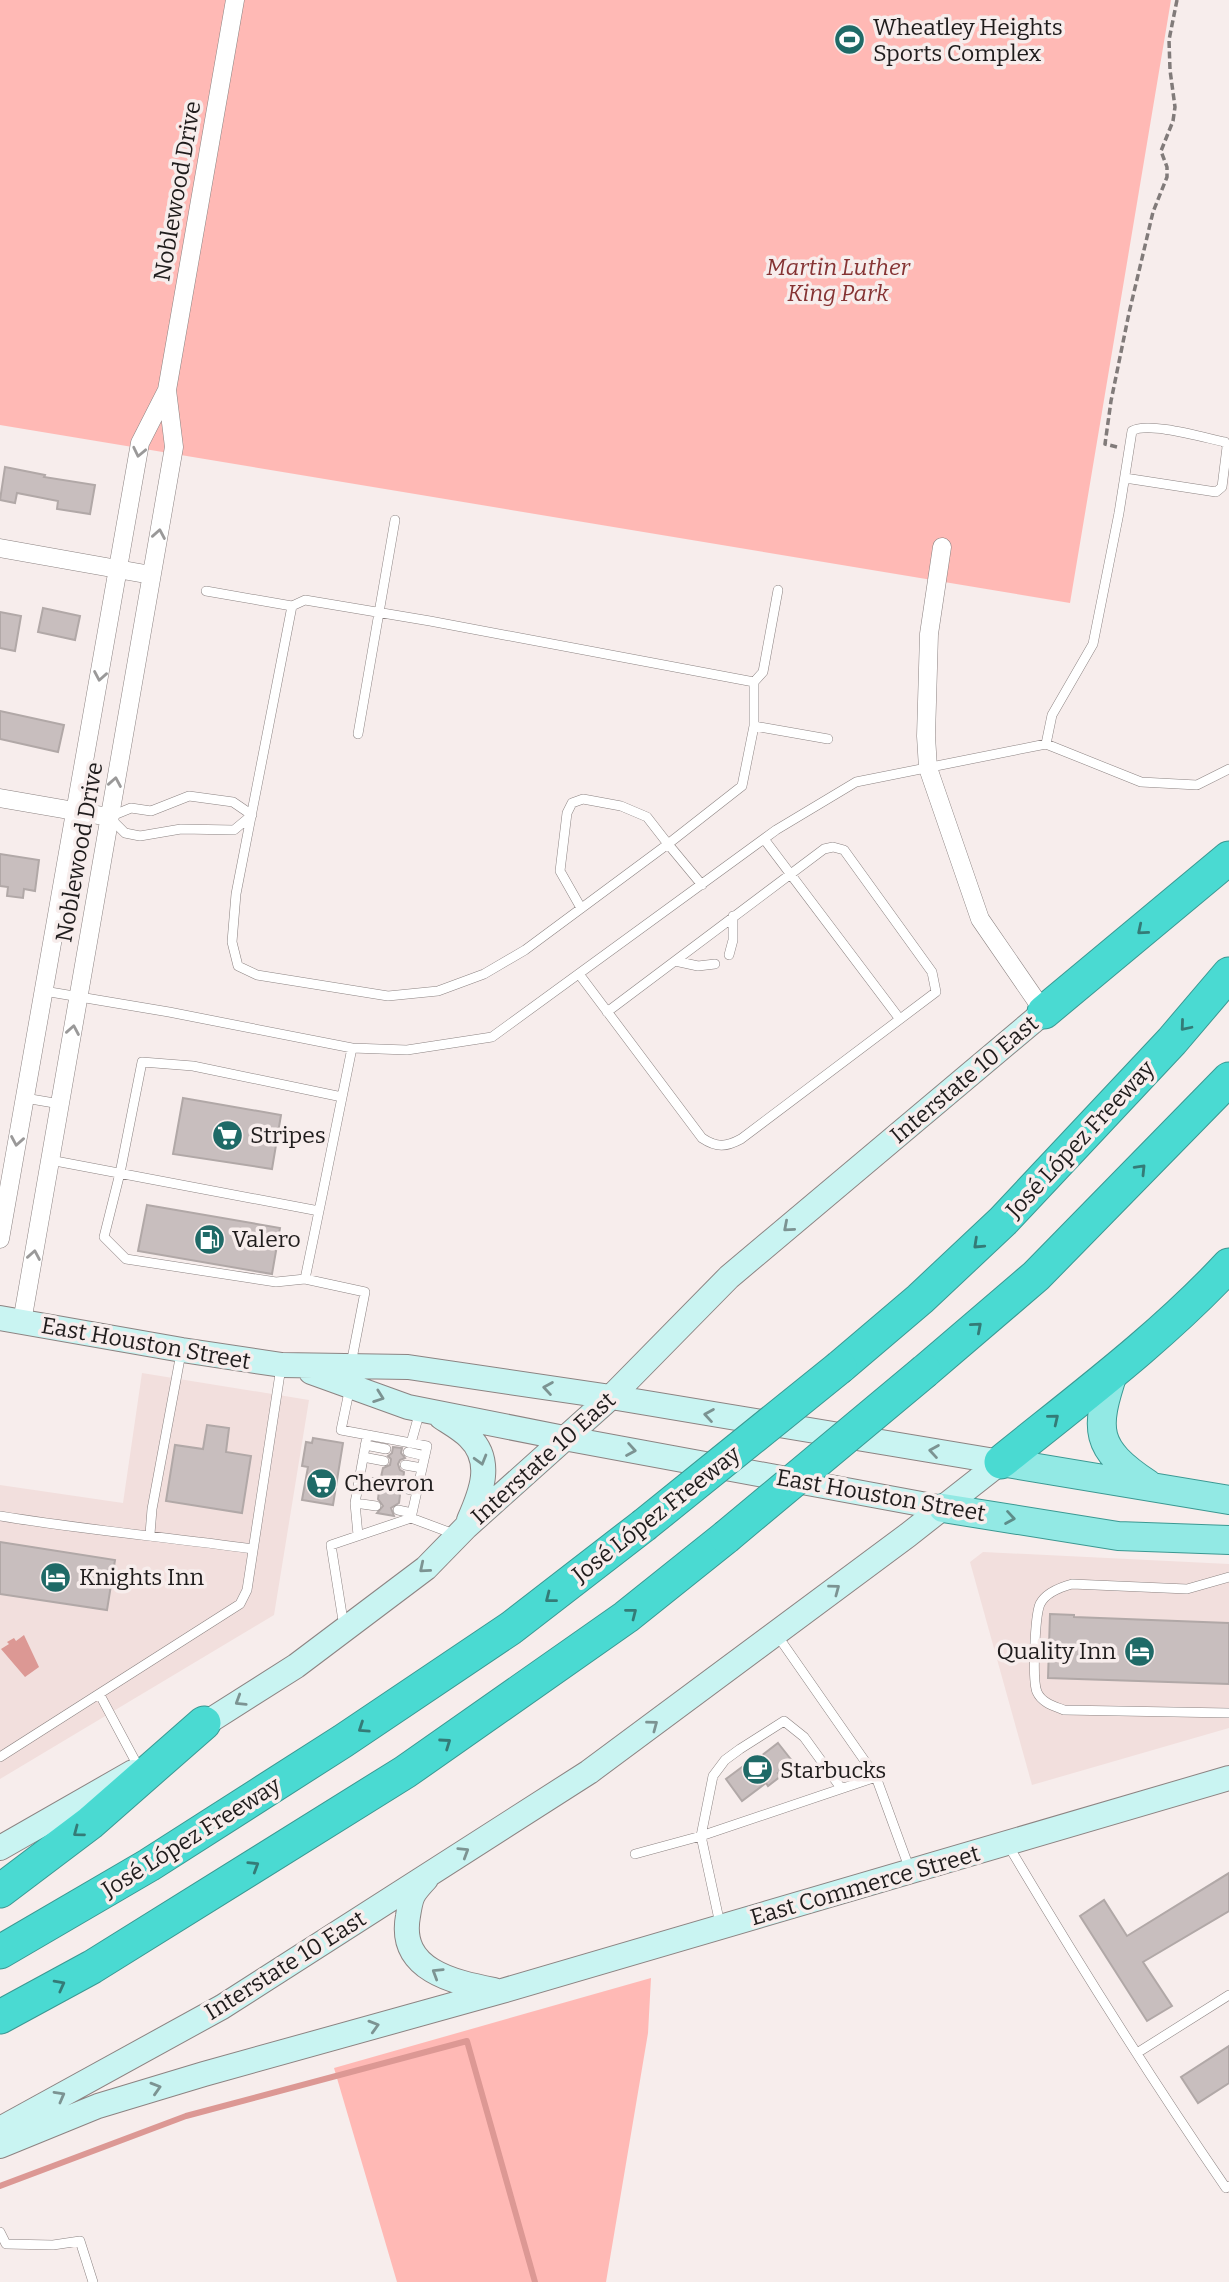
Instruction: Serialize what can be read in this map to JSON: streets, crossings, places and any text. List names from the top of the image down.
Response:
{
  "streets": {
    "highway": ["José López Freeway"],
    "main road": ["Interstate 10 East", "East Houston Street", "East Commerce Street"],
    "street": ["Noblewood Drive"]
  },
  "crossings": [
    ["Noblewood Drive", "East Houston Street"],
    ["Interstate 10 East", "East Houston Street"]
  ],
  "one_way": ["East Commerce Street"],
  "parks": ["Martin Luther King Park"],
  "places": {
    "sports": ["Wheatley Heights Sports Complex"],
    "supermarket": ["Stripes", "Chevron"],
    "fuel station": ["Valero"],
    "hotel": ["Knights Inn", "Quality Inn"],
    "cafe": ["Starbucks"]
  }
}
